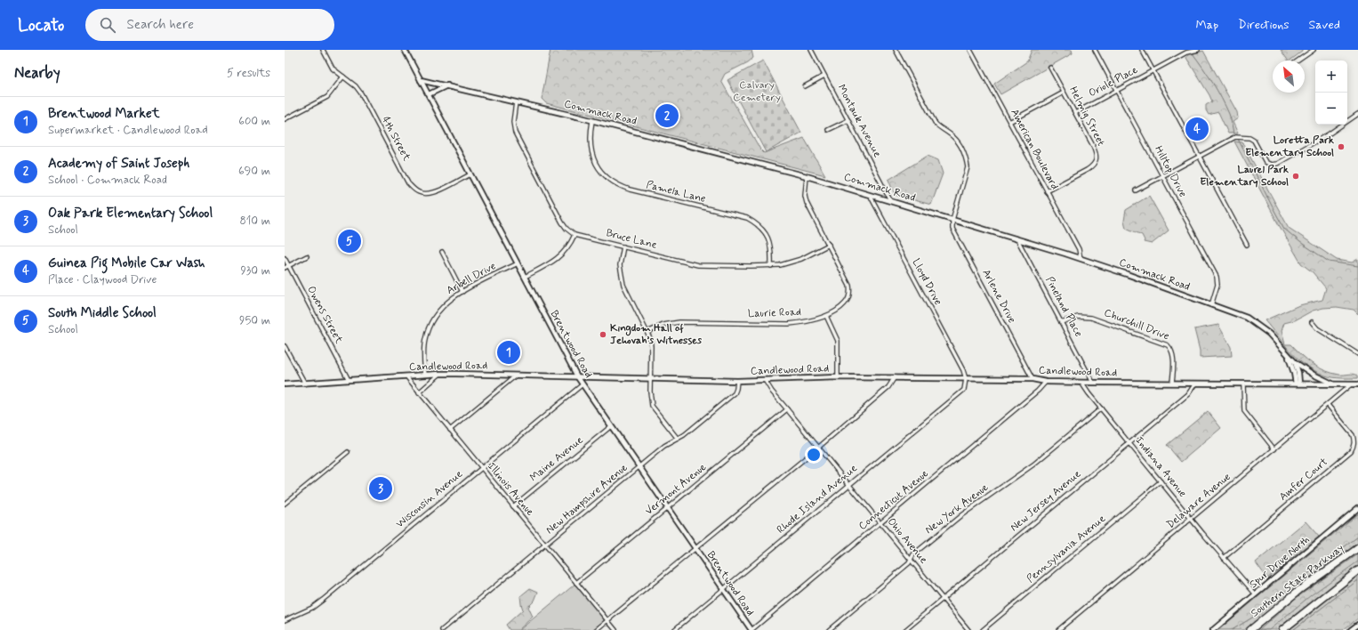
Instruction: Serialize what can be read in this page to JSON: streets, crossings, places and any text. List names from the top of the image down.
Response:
{
  "streets": {
    "highway": ["Southern State Parkway"],
    "street": [
      "Oriole Place",
      "Commack Road",
      "Helmig Street",
      "Montauk Avenue",
      "4th Street",
      "American Boulevard",
      "Hilltop Drive",
      "Pamela Lane",
      "Bruce Lane",
      "Arbell Drive",
      "Lloyd Drive",
      "Arlene Drive",
      "Pineland Place",
      "Laurie Road",
      "Owens Street",
      "Churchill Drive",
      "Brentwood Road",
      "Candlewood Road",
      "Maine Avenue",
      "Indiana Avenue",
      "Amfer Court",
      "Illinois Avenue",
      "Vermont Avenue",
      "Wisconsin Avenue",
      "New Hampshire Avenue",
      "Rhode Island Avenue",
      "Connecticut Avenue",
      "New Jersey Avenue",
      "Delaware Avenue",
      "New York Avenue",
      "Ohio Avenue",
      "Pennsylvania Avenue",
      "Spur Drive North"
    ]
  },
  "crossings": [
    ["Oriole Place", "Helmig Street"],
    ["Oriole Place", "Hilltop Drive"],
    ["Commack Road", "Montauk Avenue"],
    ["Commack Road", "American Boulevard"],
    ["Commack Road", "Hilltop Drive"],
    ["Commack Road", "Pamela Lane"],
    ["Commack Road", "Lloyd Drive"],
    ["Commack Road", "Arlene Drive"],
    ["Commack Road", "Pineland Place"],
    ["Commack Road", "Laurie Road"],
    ["Commack Road", "Brentwood Road"],
    ["Commack Road", "Candlewood Road"],
    ["Helmig Street", "American Boulevard"],
    ["4th Street", "Brentwood Road"],
    ["Pamela Lane", "Bruce Lane"],
    ["Bruce Lane", "Laurie Road"],
    ["Arbell Drive", "Brentwood Road"],
    ["Arbell Drive", "Candlewood Road"],
    ["Lloyd Drive", "Candlewood Road"],
    ["Lloyd Drive", "Rhode Island Avenue"],
    ["Arlene Drive", "Candlewood Road"],
    ["Pineland Place", "Churchill Drive"],
    ["Pineland Place", "Candlewood Road"],
    ["Owens Street", "Candlewood Road"],
    ["Churchill Drive", "Candlewood Road"],
    ["Brentwood Road", "Candlewood Road"],
    ["Brentwood Road", "Maine Avenue"],
    ["Brentwood Road", "Vermont Avenue"],
    ["Brentwood Road", "Wisconsin Avenue"],
    ["Brentwood Road", "New Hampshire Avenue"],
    ["Brentwood Road", "Rhode Island Avenue"],
    ["Brentwood Road", "Connecticut Avenue"],
    ["Candlewood Road", "Indiana Avenue"],
    ["Candlewood Road", "Illinois Avenue"],
    ["Candlewood Road", "New Hampshire Avenue"],
    ["Candlewood Road", "Rhode Island Avenue"],
    ["Candlewood Road", "Connecticut Avenue"],
    ["Candlewood Road", "New Jersey Avenue"],
    ["Candlewood Road", "Ohio Avenue"],
    ["Maine Avenue", "Illinois Avenue"],
    ["Indiana Avenue", "Amfer Court"],
    ["Indiana Avenue", "New Jersey Avenue"],
    ["Indiana Avenue", "Delaware Avenue"],
    ["Indiana Avenue", "New York Avenue"],
    ["Indiana Avenue", "Pennsylvania Avenue"],
    ["Indiana Avenue", "Spur Drive North"],
    ["Amfer Court", "Delaware Avenue"],
    ["Illinois Avenue", "Vermont Avenue"],
    ["Illinois Avenue", "Wisconsin Avenue"],
    ["Illinois Avenue", "New Hampshire Avenue"],
    ["Vermont Avenue", "Ohio Avenue"],
    ["Rhode Island Avenue", "Ohio Avenue"],
    ["Connecticut Avenue", "Ohio Avenue"],
    ["New Jersey Avenue", "Ohio Avenue"],
    ["New York Avenue", "Ohio Avenue"]
  ],
  "parks": ["Calvary Cemetery"],
  "places": ["Loretta Park Elementary School", "Laurel Park Elementary School", "Kingdom Hall of Jehovah’s Witnesses"],
  "north": "top left",
  "page": {
    "header": "Locato",
    "search": "Search here",
    "nav": ["Map", "Directions", "Saved"],
    "heading": ["Nearby", "5 results"],
    "map_buttons": ["+", "−"],
    "list": [
      {
        "mark": "1",
        "name": "Brentwood Market",
        "note": "Supermarket · Candlewood Road",
        "value": "600 m"
      },
      {
        "mark": "2",
        "name": "Academy of Saint Joseph",
        "note": "School · Commack Road",
        "value": "690 m"
      },
      {
        "mark": "3",
        "name": "Oak Park Elementary School",
        "note": "School",
        "value": "810 m"
      },
      {
        "mark": "4",
        "name": "Guinea Pig Mobile Car Wash",
        "note": "Place · Claywood Drive",
        "value": "930 m"
      },
      {
        "mark": "5",
        "name": "South Middle School",
        "note": "School",
        "value": "950 m"
      }
    ],
    "pins": [
      "2",
      "4",
      "5",
      "1",
      "3"
    ]
  }
}
